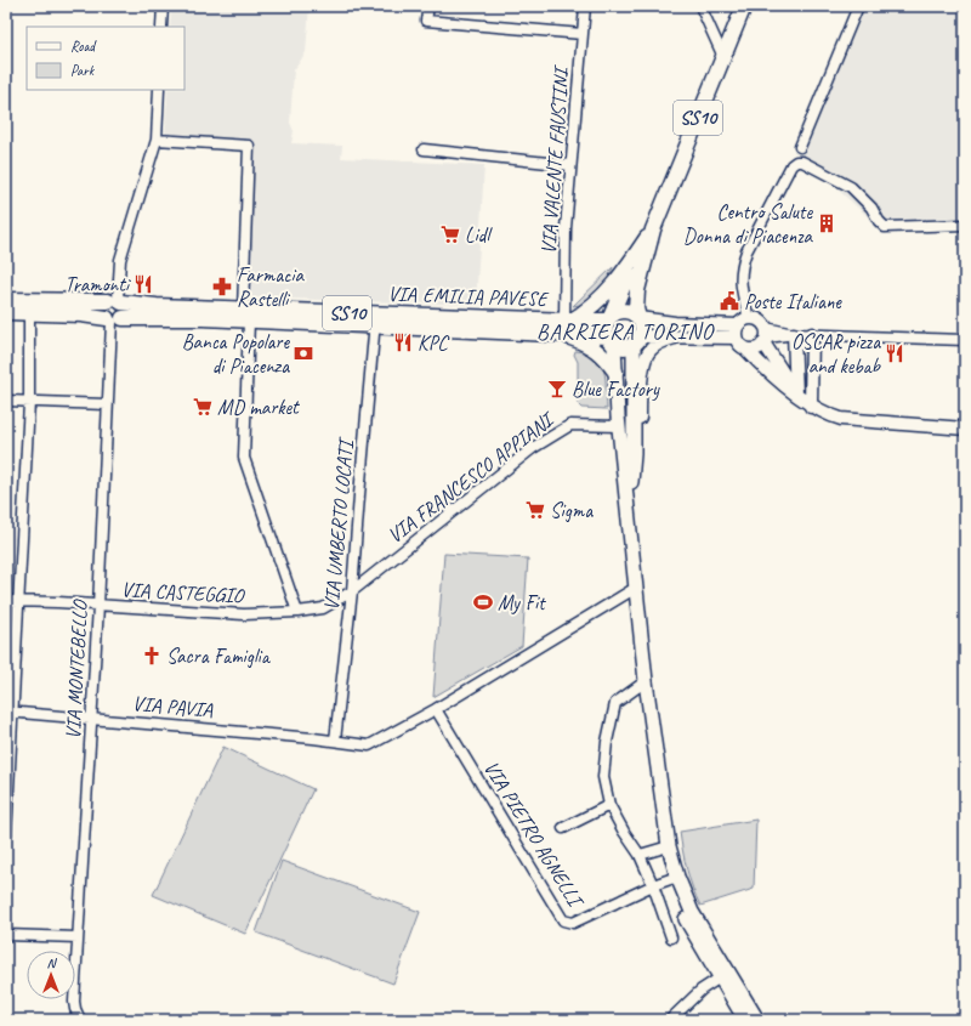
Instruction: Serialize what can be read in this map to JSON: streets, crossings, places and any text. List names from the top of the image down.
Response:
{
  "streets": {
    "main road": ["SS10", "VIA EMILIA PAVESE"],
    "street": [
      "VIA VALENTE FAUSTINI",
      "VIA FRANCESCO APPIANI",
      "VIA UMBERTO LOCATI",
      "VIA CASTEGGIO",
      "VIA MONTEBELLO",
      "VIA PAVIA",
      "VIA PIETRO AGNELLI"
    ]
  },
  "crossings": [
    ["SS10", "VIA VALENTE FAUSTINI"],
    ["SS10", "VIA EMILIA PAVESE"],
    ["VIA VALENTE FAUSTINI", "VIA EMILIA PAVESE"],
    ["VIA EMILIA PAVESE", "VIA UMBERTO LOCATI"],
    ["VIA EMILIA PAVESE", "VIA MONTEBELLO"],
    ["VIA FRANCESCO APPIANI", "VIA UMBERTO LOCATI"],
    ["VIA FRANCESCO APPIANI", "VIA CASTEGGIO"],
    ["VIA UMBERTO LOCATI", "VIA CASTEGGIO"],
    ["VIA UMBERTO LOCATI", "VIA PAVIA"],
    ["VIA CASTEGGIO", "VIA MONTEBELLO"],
    ["VIA MONTEBELLO", "VIA PAVIA"],
    ["VIA PAVIA", "VIA PIETRO AGNELLI"]
  ],
  "districts": ["BARRIERA TORINO"],
  "places": {
    "building": ["Centro Salute Donna di Piacenza"],
    "supermarket": ["Lidl", "MD market", "Sigma"],
    "restaurant": ["Tramonti", "KPC", "OSCAR pizza and kebab"],
    "pharmacy": ["Farmacia Rastelli"],
    "public building": ["Poste Italiane"],
    "bank": ["Banca Popolare di Piacenza"],
    "bar": ["Blue Factory"],
    "sports": ["My Fit"],
    "church": ["Sacra Famiglia"]
  },
  "legend": ["Road", "Park"],
  "north": "top"
}
